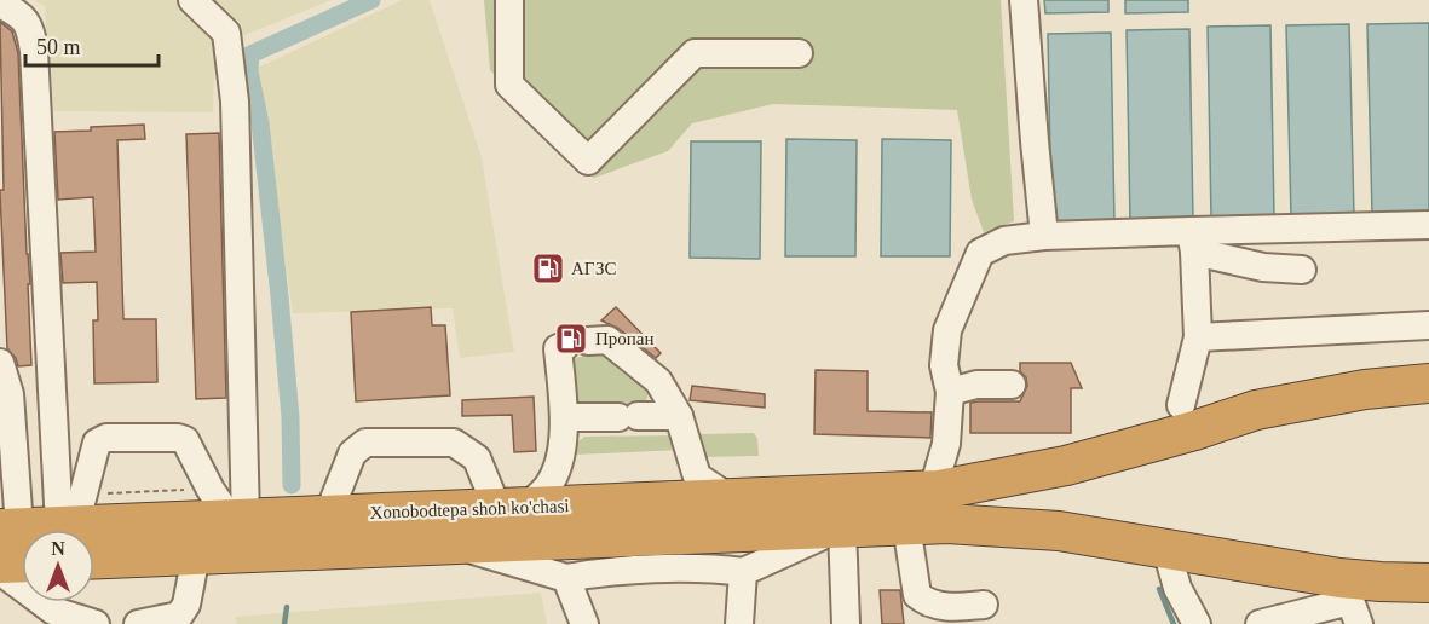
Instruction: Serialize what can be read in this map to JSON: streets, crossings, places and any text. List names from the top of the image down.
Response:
{
  "streets": {
    "highway": ["Xonobodtepa shoh ko'chasi"]
  },
  "places": {
    "fuel station": ["АГЗС", "Пропан"]
  },
  "scale_bar": "50 m",
  "north": "top"
}
